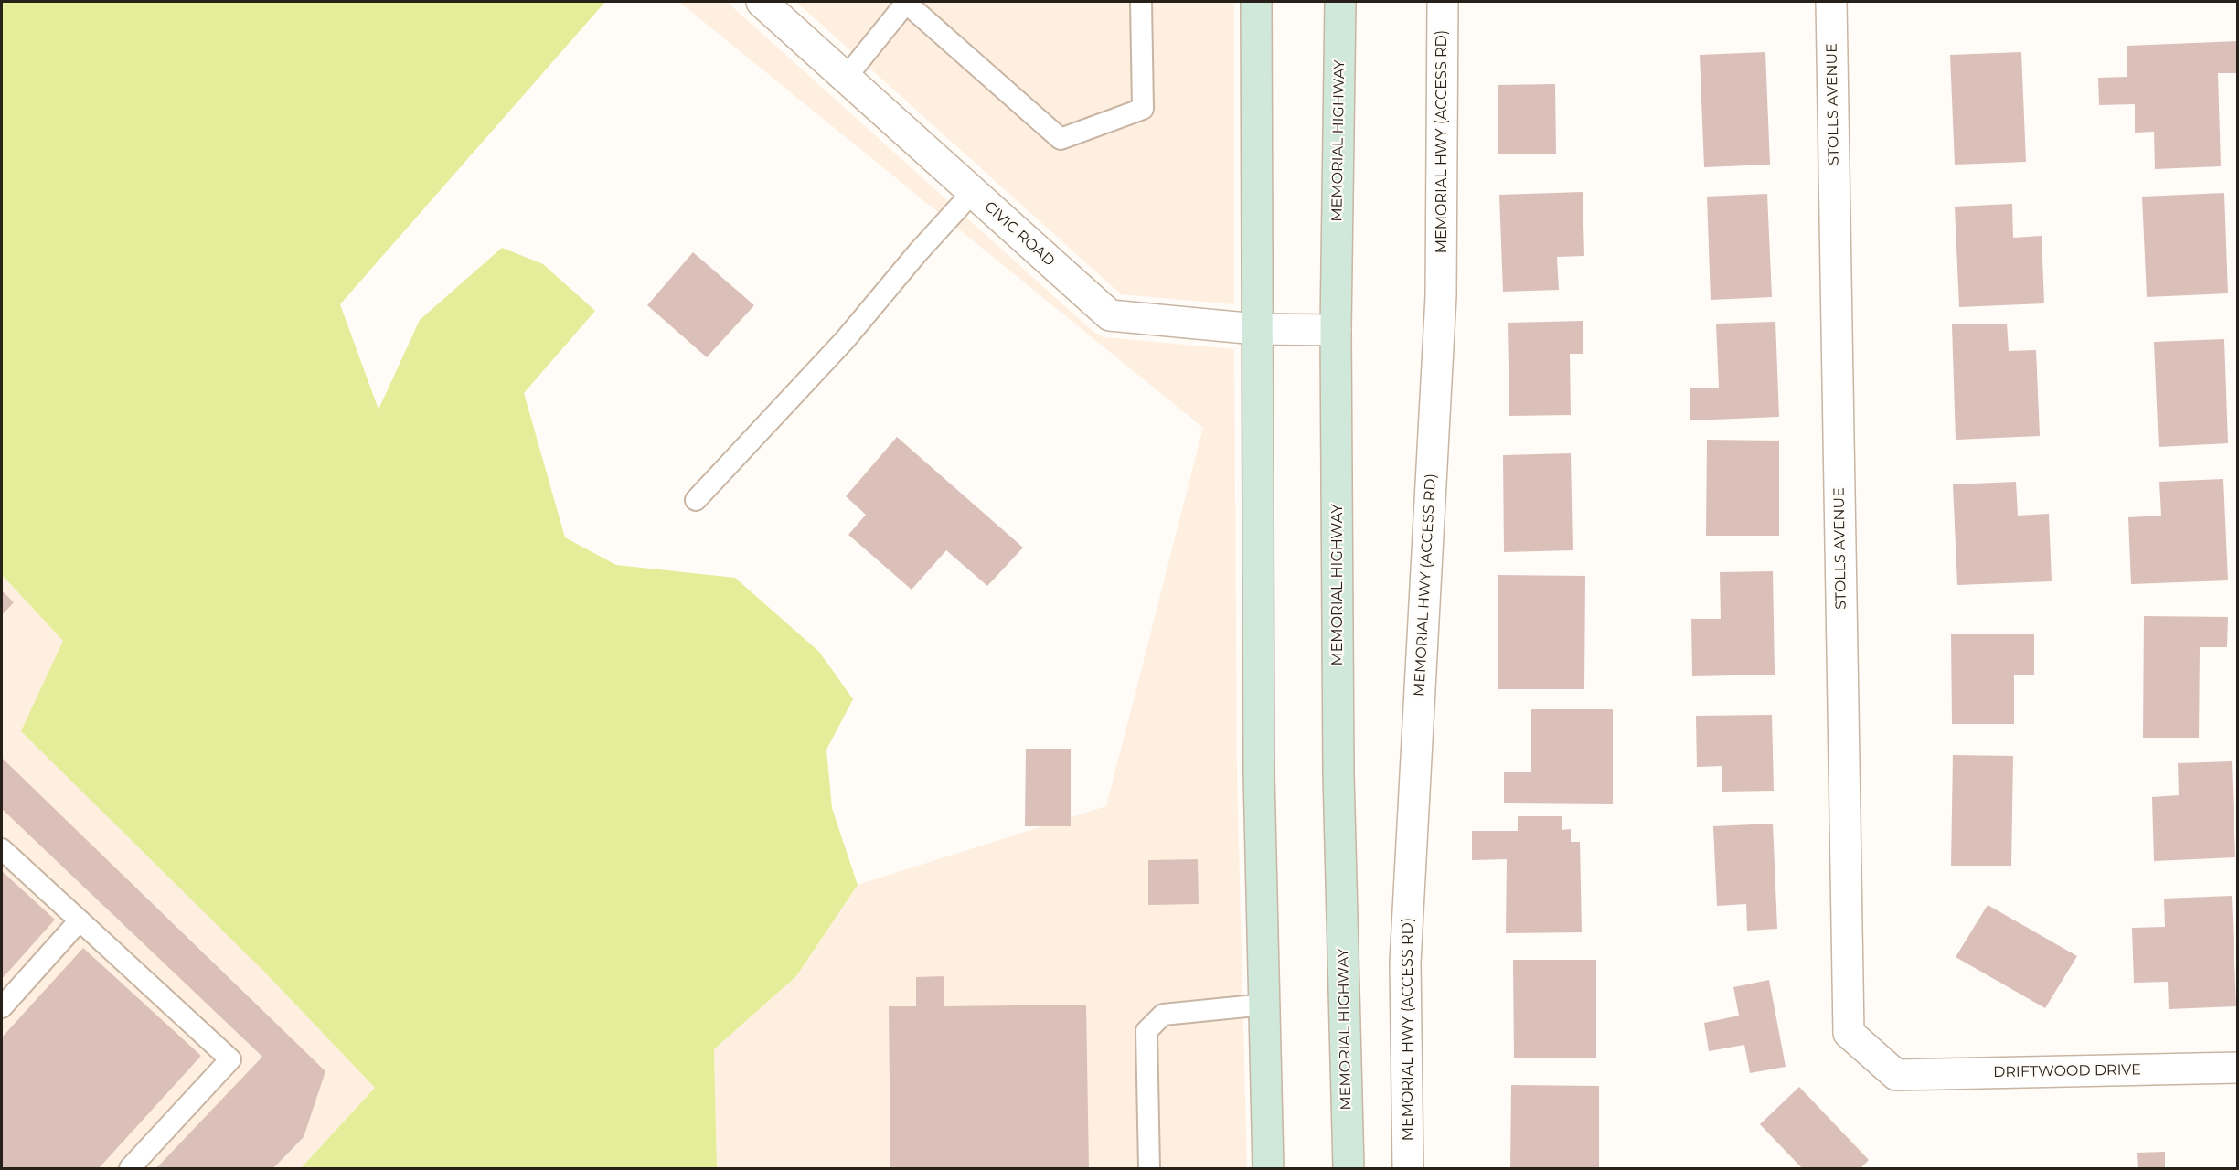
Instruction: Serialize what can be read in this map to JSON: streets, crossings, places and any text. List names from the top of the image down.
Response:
{
  "streets": {
    "main road": ["MEMORIAL HIGHWAY"],
    "street": [
      "STOLLS AVENUE",
      "MEMORIAL HWY (ACCESS RD)",
      "CIVIC ROAD",
      "DRIFTWOOD DRIVE"
    ]
  },
  "crossings": [
    ["STOLLS AVENUE", "DRIFTWOOD DRIVE"],
    ["MEMORIAL HIGHWAY", "CIVIC ROAD"]
  ]
}
